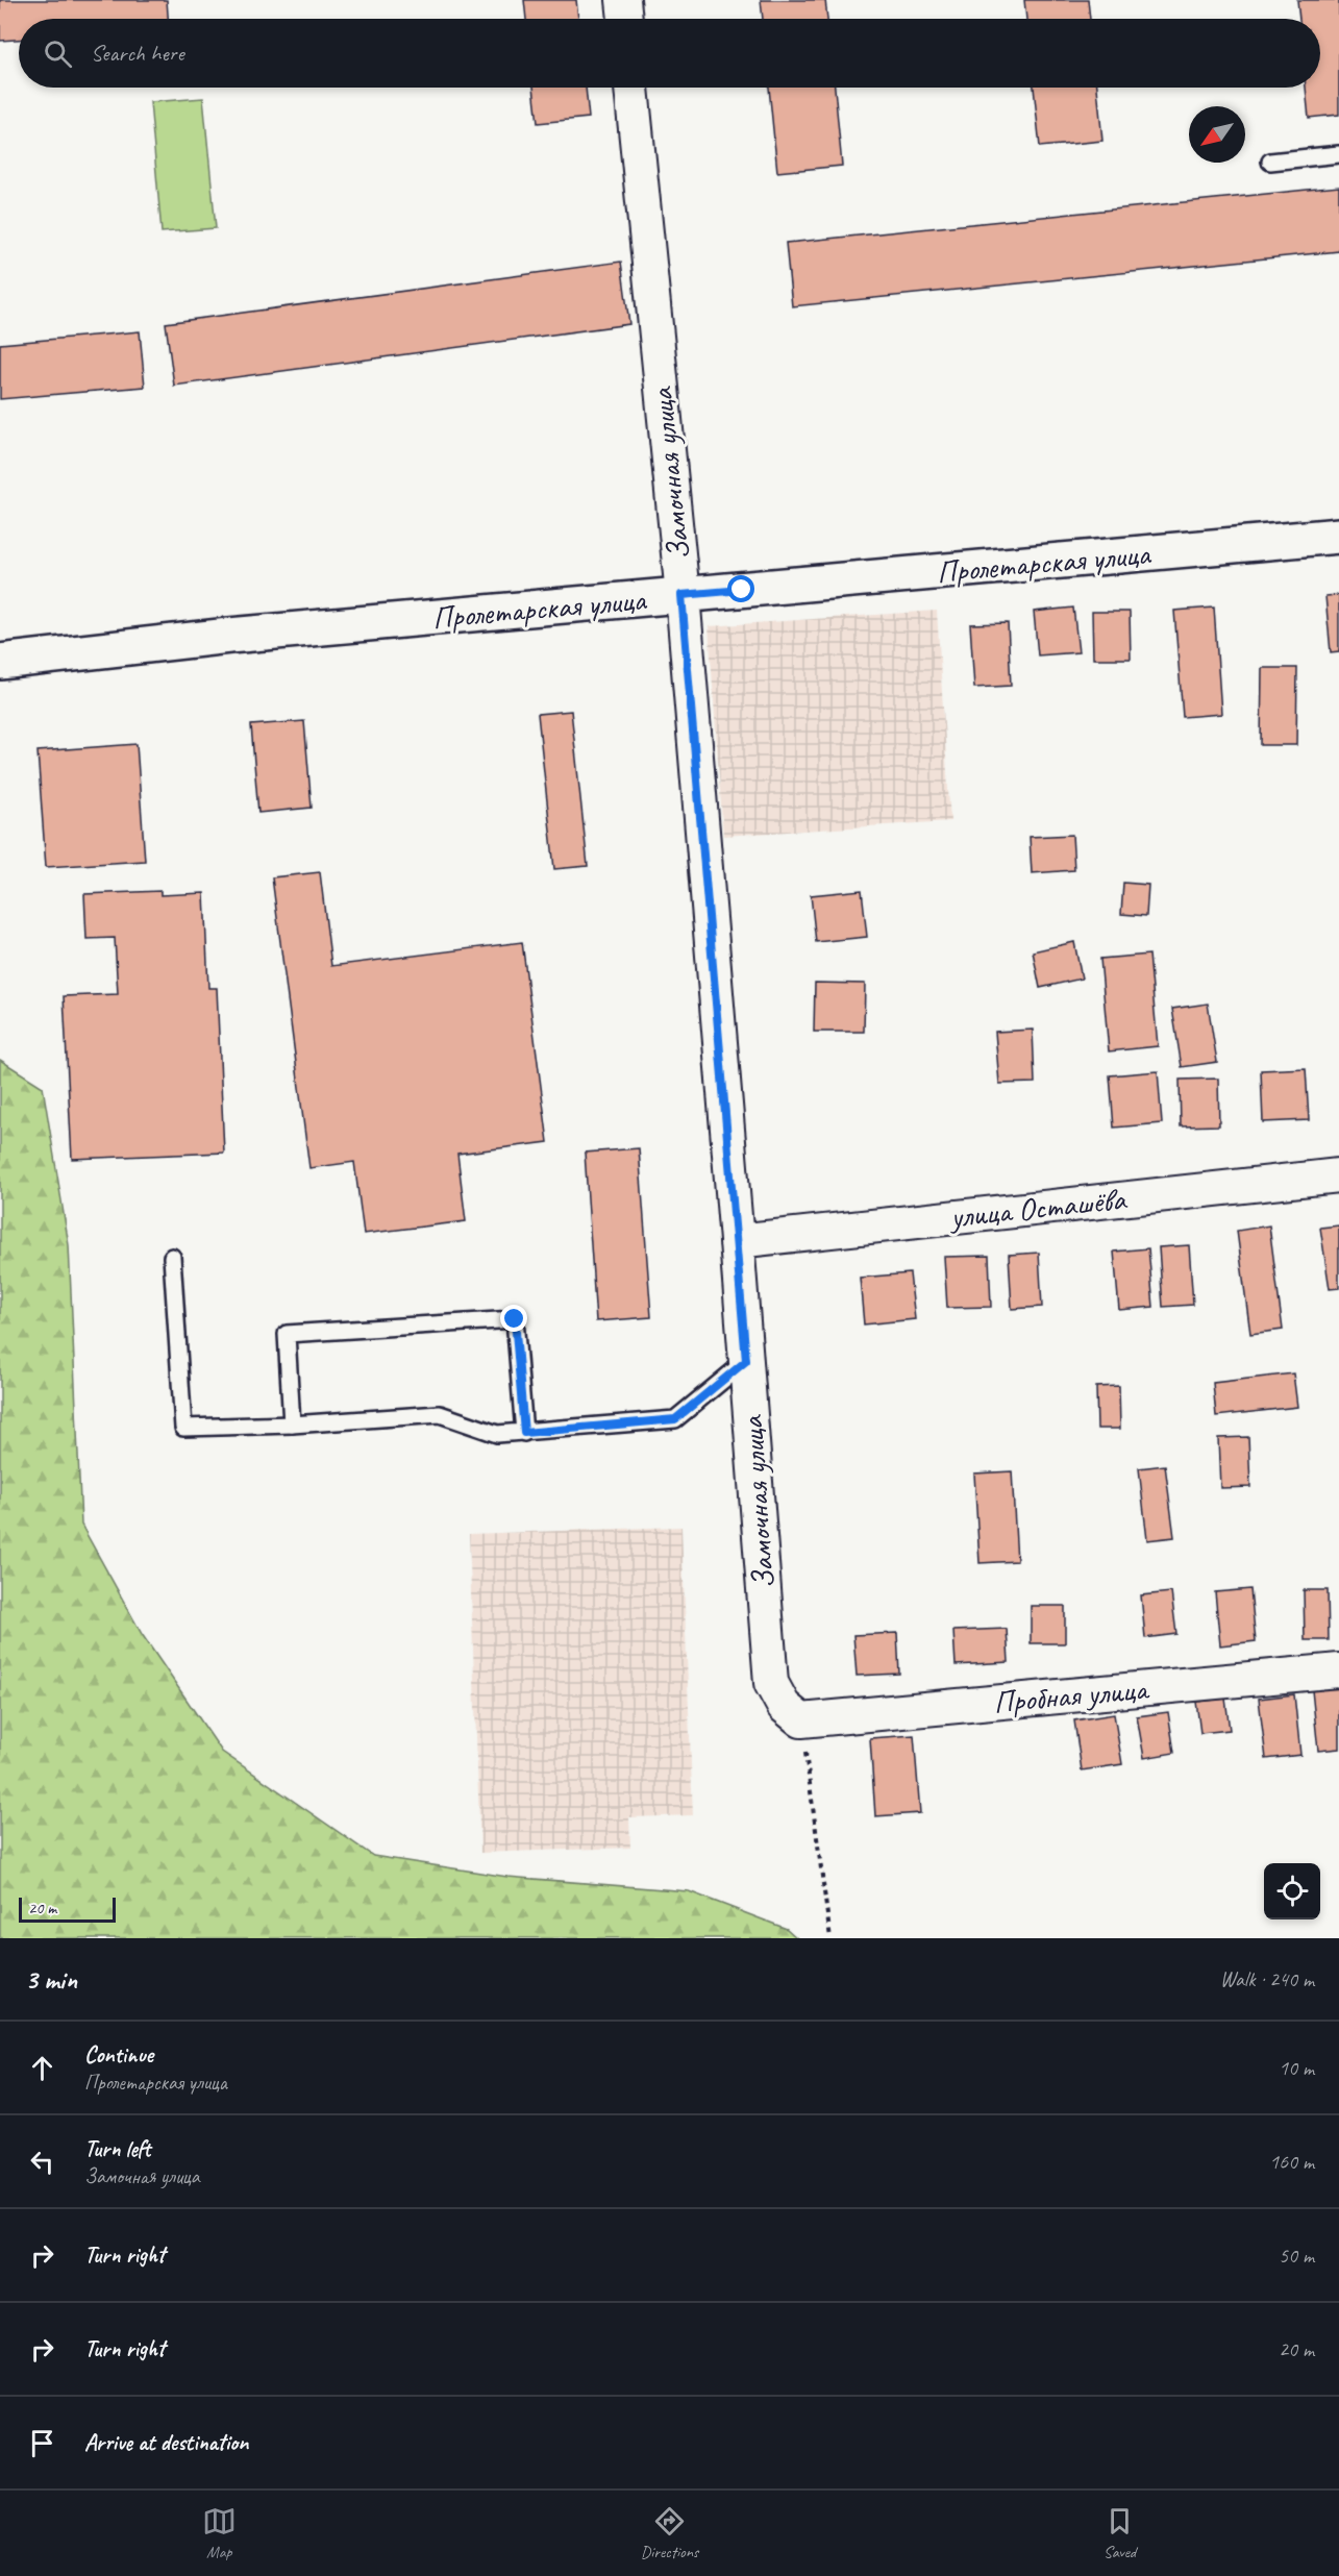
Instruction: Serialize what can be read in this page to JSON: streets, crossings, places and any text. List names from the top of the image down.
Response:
{
  "streets": {
    "street": [
      "Замочная улица",
      "Пролетарская улица",
      "улица Осташёва",
      "Пробная улица"
    ]
  },
  "crossings": [
    ["Замочная улица", "Пролетарская улица"],
    ["Замочная улица", "улица Осташёва"],
    ["Замочная улица", "Пробная улица"]
  ],
  "scale_bar": "20 m",
  "north": "bottom left",
  "page": {
    "search": "Search here",
    "scale": "20 m",
    "heading": ["3 min", "Walk · 240 m"],
    "list": [
      ["Continue", "Пролетарская улица", "10 m"],
      ["Turn left", "Замочная улица", "160 m"],
      ["Turn right", "50 m"],
      ["Turn right", "20 m"],
      "Arrive at destination"
    ],
    "nav": ["Map", "Directions", "Saved"]
  }
}
